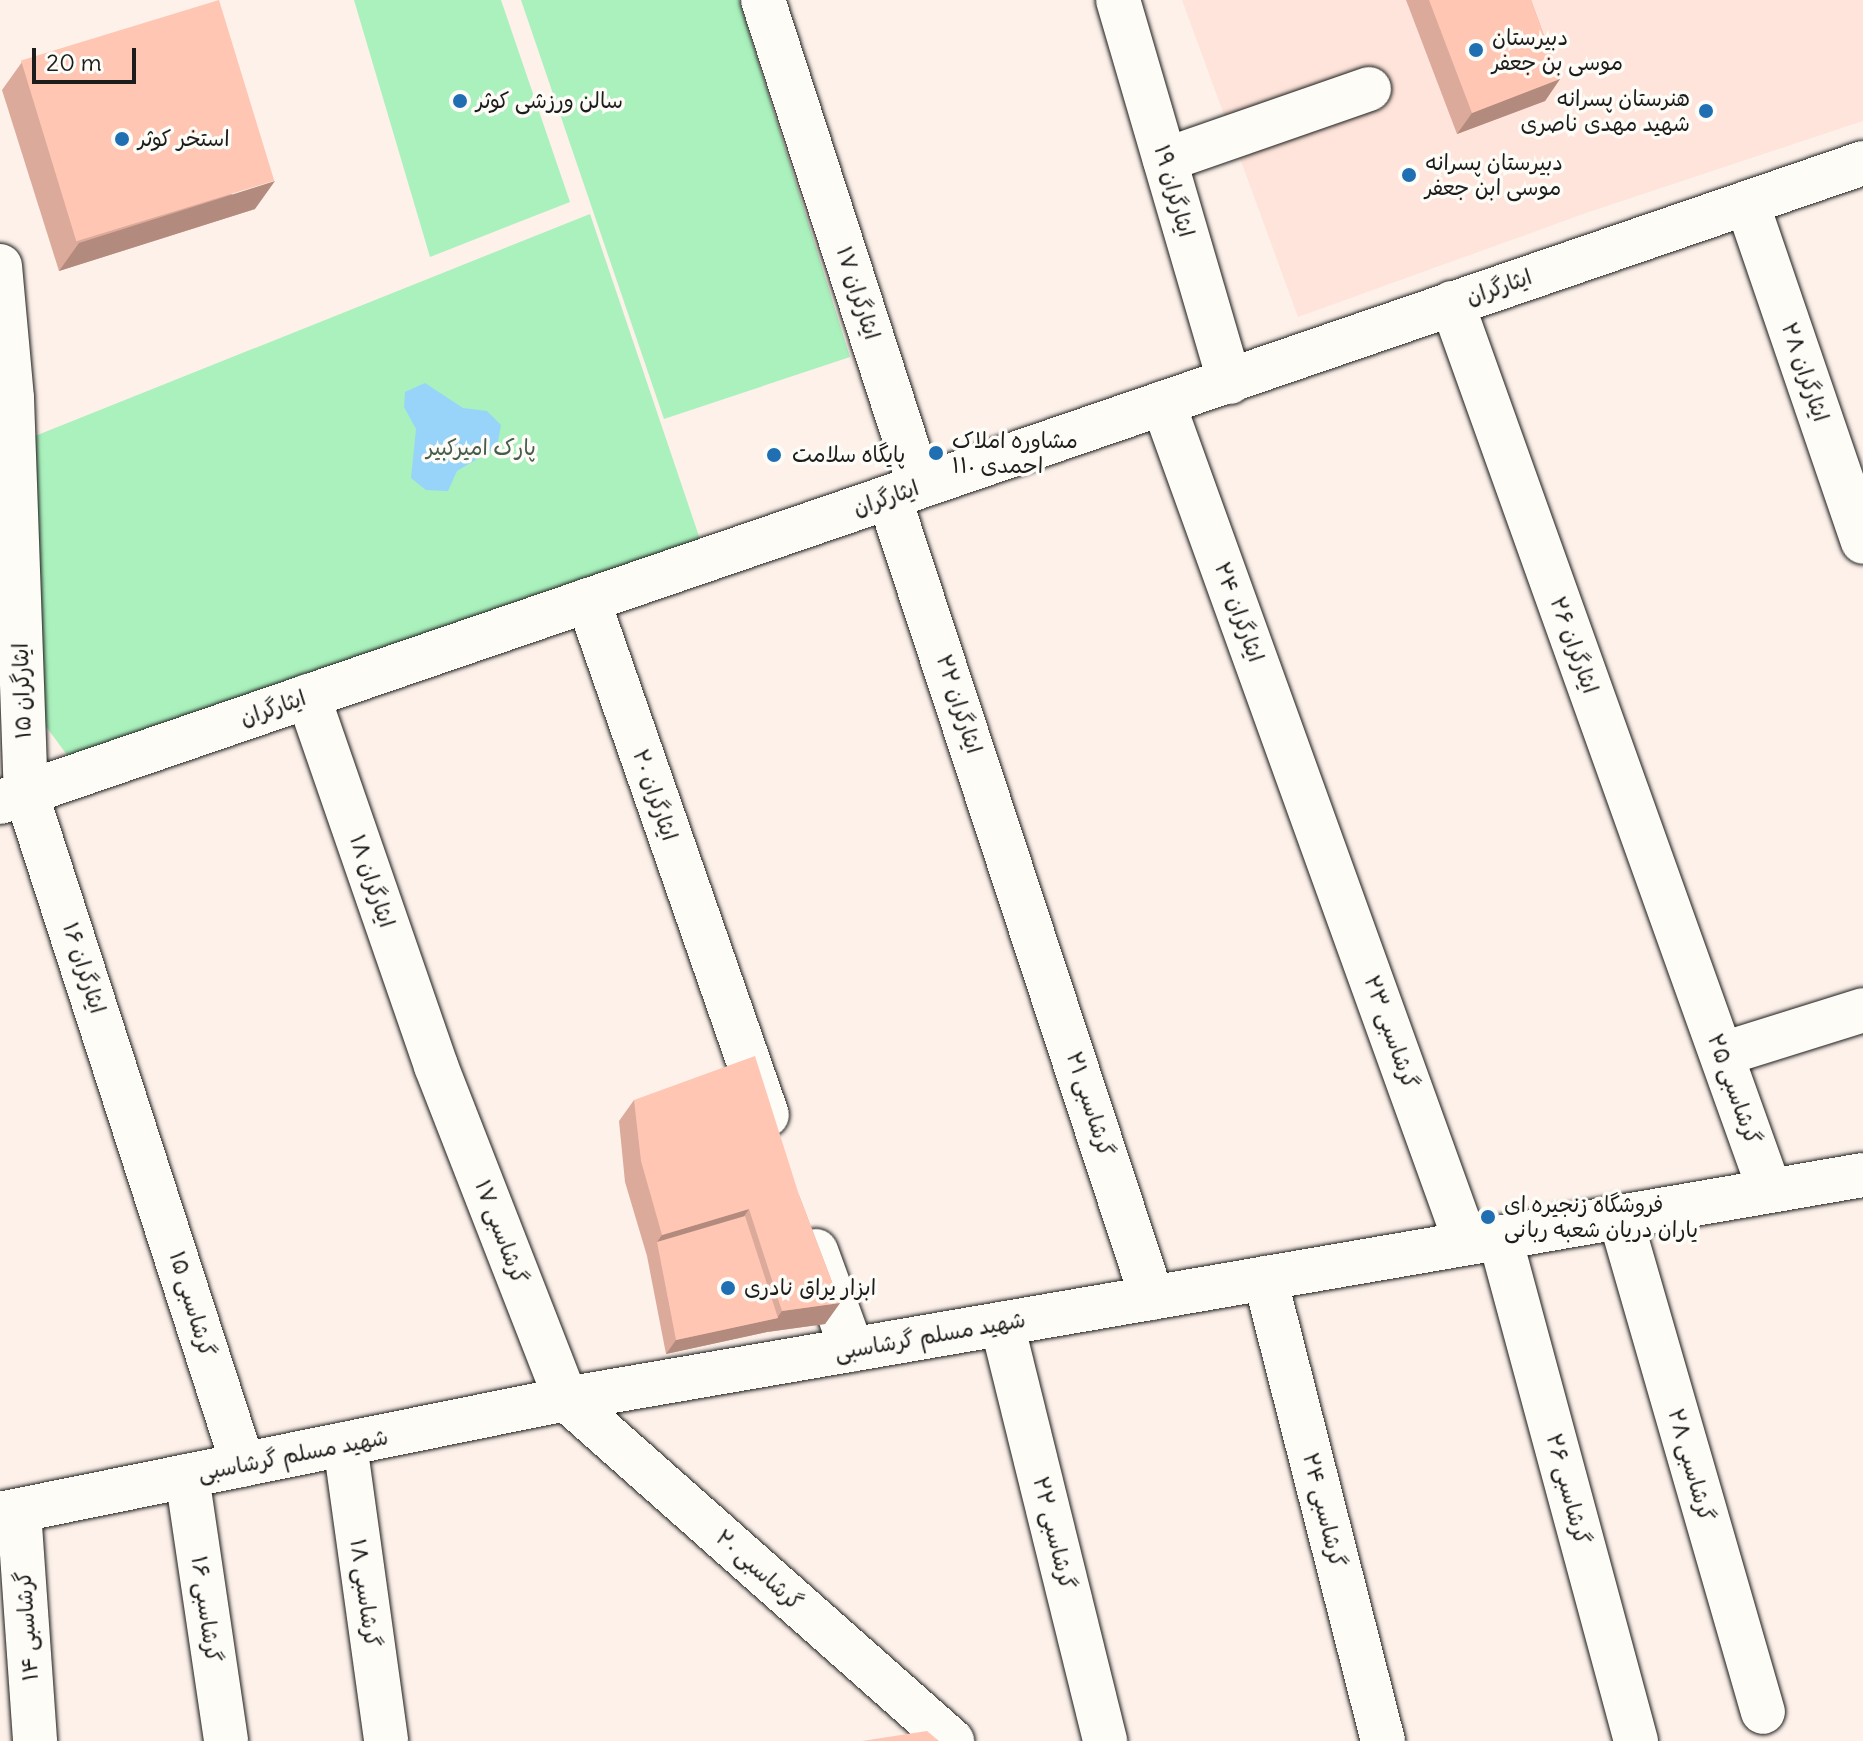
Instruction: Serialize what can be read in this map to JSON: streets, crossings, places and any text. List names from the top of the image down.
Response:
{
  "streets": {
    "street": [
      "ایثارگران ۱۹",
      "ایثارگران",
      "ایثارگران ۱۷",
      "ایثارگران ۲۸",
      "ایثارگران ۲۴",
      "ایثارگران ۲۶",
      "ایثارگران ۱۵",
      "ایثارگران ۲۲",
      "ایثارگران ۲۰",
      "ایثارگران ۱۸",
      "ایثارگران ۱۶",
      "گرشاسبی ۲۳",
      "گرشاسبی ۲۵",
      "گرشاسبی ۲۱",
      "گرشاسبی ۱۷",
      "گرشاسبی ۱۵",
      "شهید مسلم گرشاسبی",
      "گرشاسبی ۲۸",
      "گرشاسبی ۲۶",
      "گرشاسبی ۲۴",
      "گرشاسبی ۲۲",
      "گرشاسبی ۲۰",
      "گرشاسبی ۱۸",
      "گرشاسبی ۱۶",
      "گرشاسبی ۱۴"
    ]
  },
  "crossings": [
    ["ایثارگران ۱۹", "ایثارگران"],
    ["ایثارگران", "ایثارگران ۱۷"],
    ["ایثارگران", "ایثارگران ۲۸"],
    ["ایثارگران", "ایثارگران ۲۴"],
    ["ایثارگران", "ایثارگران ۲۶"],
    ["ایثارگران", "ایثارگران ۱۵"],
    ["ایثارگران", "ایثارگران ۲۲"],
    ["ایثارگران", "ایثارگران ۲۰"],
    ["ایثارگران", "ایثارگران ۱۸"],
    ["ایثارگران", "ایثارگران ۱۶"],
    ["ایثارگران ۱۷", "ایثارگران ۲۲"],
    ["ایثارگران ۲۴", "گرشاسبی ۲۳"],
    ["ایثارگران ۲۶", "گرشاسبی ۲۵"],
    ["ایثارگران ۱۵", "ایثارگران ۱۶"],
    ["ایثارگران ۲۲", "گرشاسبی ۲۱"],
    ["ایثارگران ۱۸", "گرشاسبی ۱۷"],
    ["ایثارگران ۱۶", "گرشاسبی ۱۵"],
    ["گرشاسبی ۲۳", "شهید مسلم گرشاسبی"],
    ["گرشاسبی ۲۳", "گرشاسبی ۲۶"],
    ["گرشاسبی ۲۵", "شهید مسلم گرشاسبی"],
    ["گرشاسبی ۲۱", "شهید مسلم گرشاسبی"],
    ["گرشاسبی ۱۷", "شهید مسلم گرشاسبی"],
    ["گرشاسبی ۱۷", "گرشاسبی ۲۰"],
    ["گرشاسبی ۱۵", "شهید مسلم گرشاسبی"],
    ["شهید مسلم گرشاسبی", "گرشاسبی ۲۸"],
    ["شهید مسلم گرشاسبی", "گرشاسبی ۲۶"],
    ["شهید مسلم گرشاسبی", "گرشاسبی ۲۴"],
    ["شهید مسلم گرشاسبی", "گرشاسبی ۲۲"],
    ["شهید مسلم گرشاسبی", "گرشاسبی ۲۰"],
    ["شهید مسلم گرشاسبی", "گرشاسبی ۱۸"],
    ["شهید مسلم گرشاسبی", "گرشاسبی ۱۶"],
    ["شهید مسلم گرشاسبی", "گرشاسبی ۱۴"]
  ],
  "parks": ["پارک امیرکبیر"],
  "places": [
    "دبیرستان موسی بن جعفر",
    "سالن ورزشی کوثر",
    "هنرستان پسرانه شهید مهدی ناصری",
    "استخر کوثر",
    "دبیرستان پسرانه موسی ابن جعفر",
    "مشاوره املاک ۱۱۰ احمدی",
    "پایگاه سلامت",
    "فروشگاه زنجیره ای یاران دریان شعبه ربانی",
    "ابزار یراق نادری"
  ],
  "scale_bar": "20 m"
}
